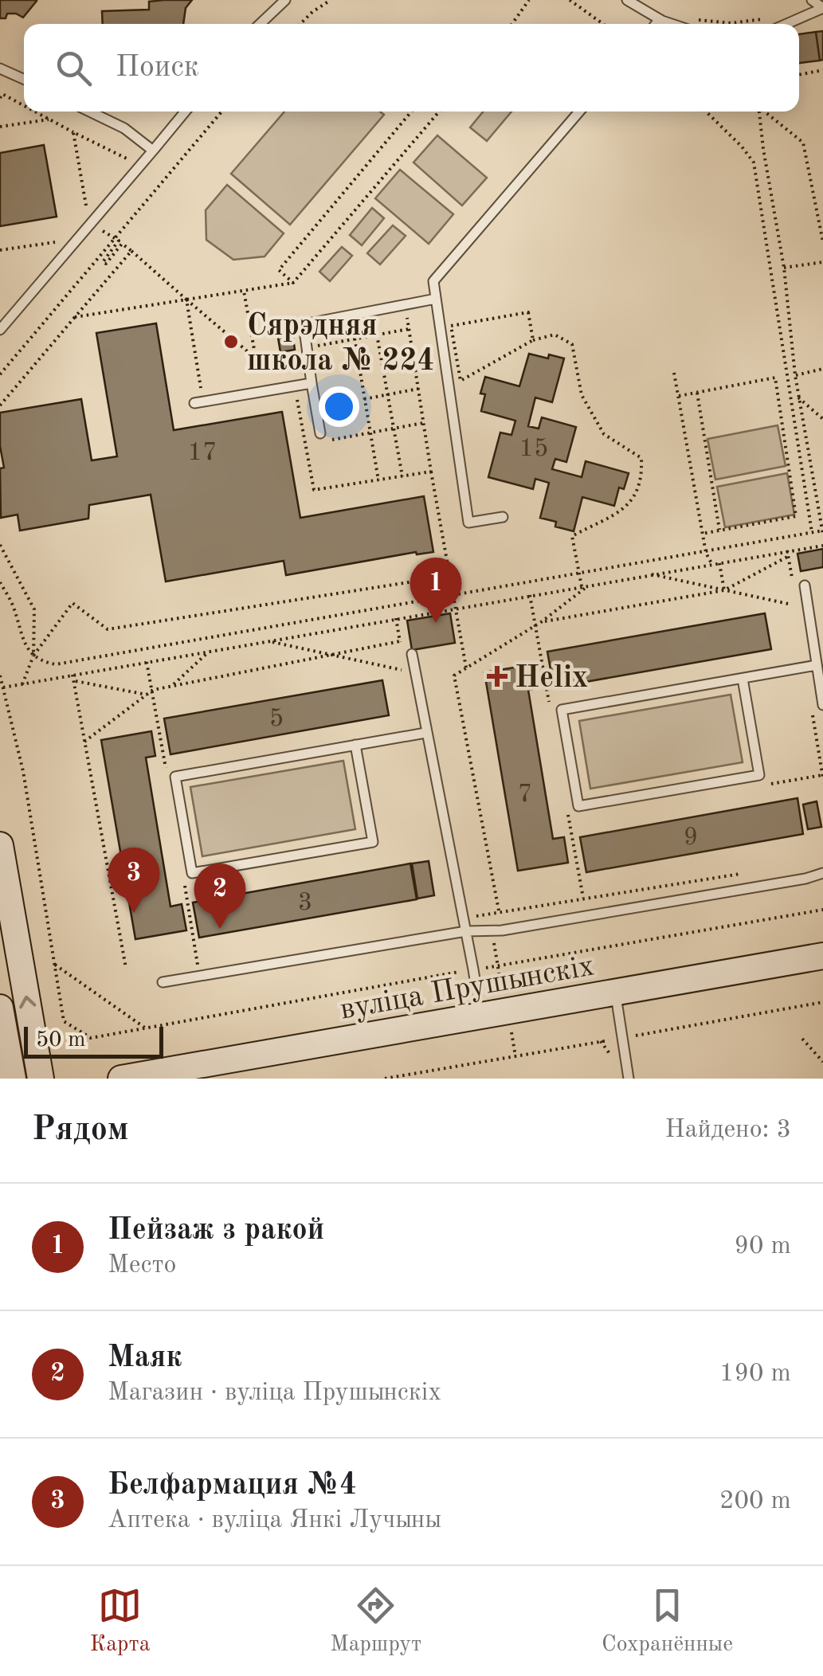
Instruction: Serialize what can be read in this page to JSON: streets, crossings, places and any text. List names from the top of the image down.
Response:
{
  "streets": {
    "street": ["вуліца Прушынскіх"]
  },
  "places": {
    "other": ["Сярэдняя школа № 224"],
    "health": ["Helix"]
  },
  "house_numbers": [
    "15",
    "17",
    "5",
    "7",
    "9",
    "3"
  ],
  "scale_bar": "50 m",
  "page": {
    "search": "Поиск",
    "pins": ["1", "3", "2"],
    "scale": "50 m",
    "heading": ["Рядом", "Найдено: 3"],
    "list": [
      {
        "mark": "1",
        "name": "Пейзаж з ракой",
        "note": "Место",
        "value": "90 m"
      },
      {
        "mark": "2",
        "name": "Маяк",
        "note": "Магазин · вуліца Прушынскіх",
        "value": "190 m"
      },
      {
        "mark": "3",
        "name": "Белфармация №4",
        "note": "Аптека · вуліца Янкі Лучыны",
        "value": "200 m"
      }
    ],
    "nav": ["Карта", "Маршрут", "Сохранённые"]
  }
}
